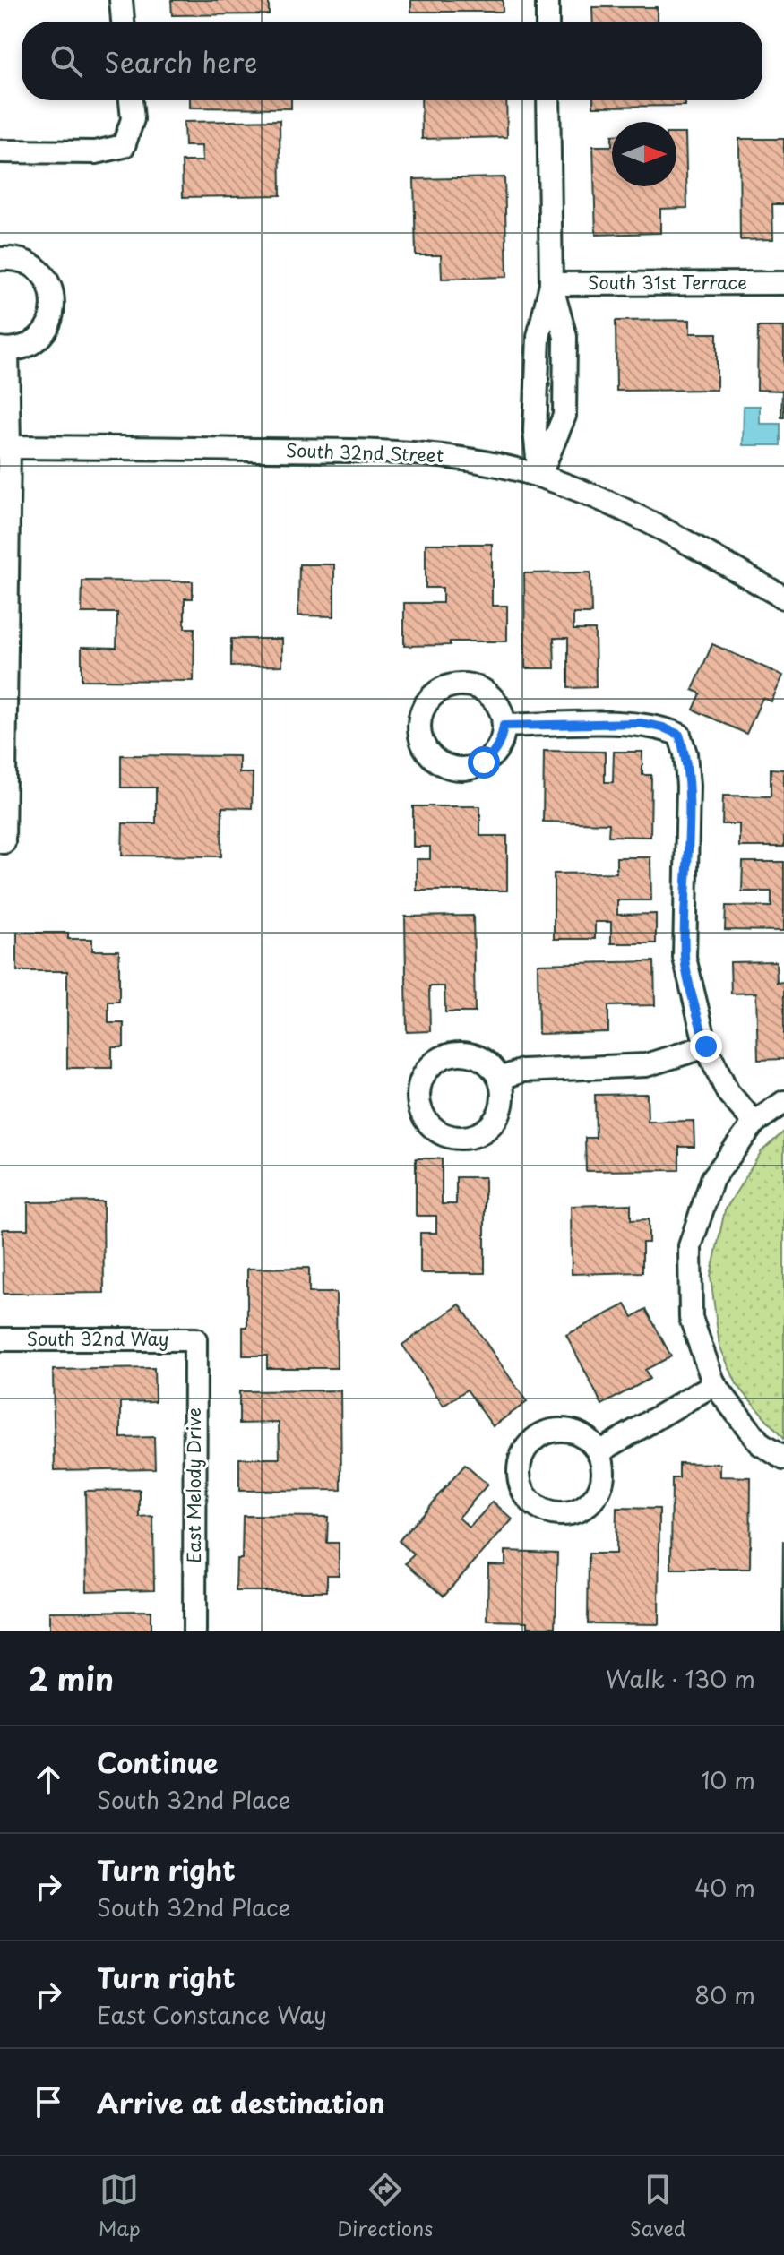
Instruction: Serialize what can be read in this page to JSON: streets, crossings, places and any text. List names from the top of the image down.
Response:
{
  "streets": {
    "street": [
      "South 31st Terrace",
      "South 32nd Street",
      "South 32nd Way",
      "East Melody Drive"
    ]
  },
  "crossings": [
    ["South 32nd Way", "East Melody Drive"]
  ],
  "north": "right",
  "page": {
    "search": "Search here",
    "heading": ["2 min", "Walk · 130 m"],
    "list": [
      ["Continue", "South 32nd Place", "10 m"],
      ["Turn right", "South 32nd Place", "40 m"],
      ["Turn right", "East Constance Way", "80 m"],
      "Arrive at destination"
    ],
    "nav": ["Map", "Directions", "Saved"]
  }
}
